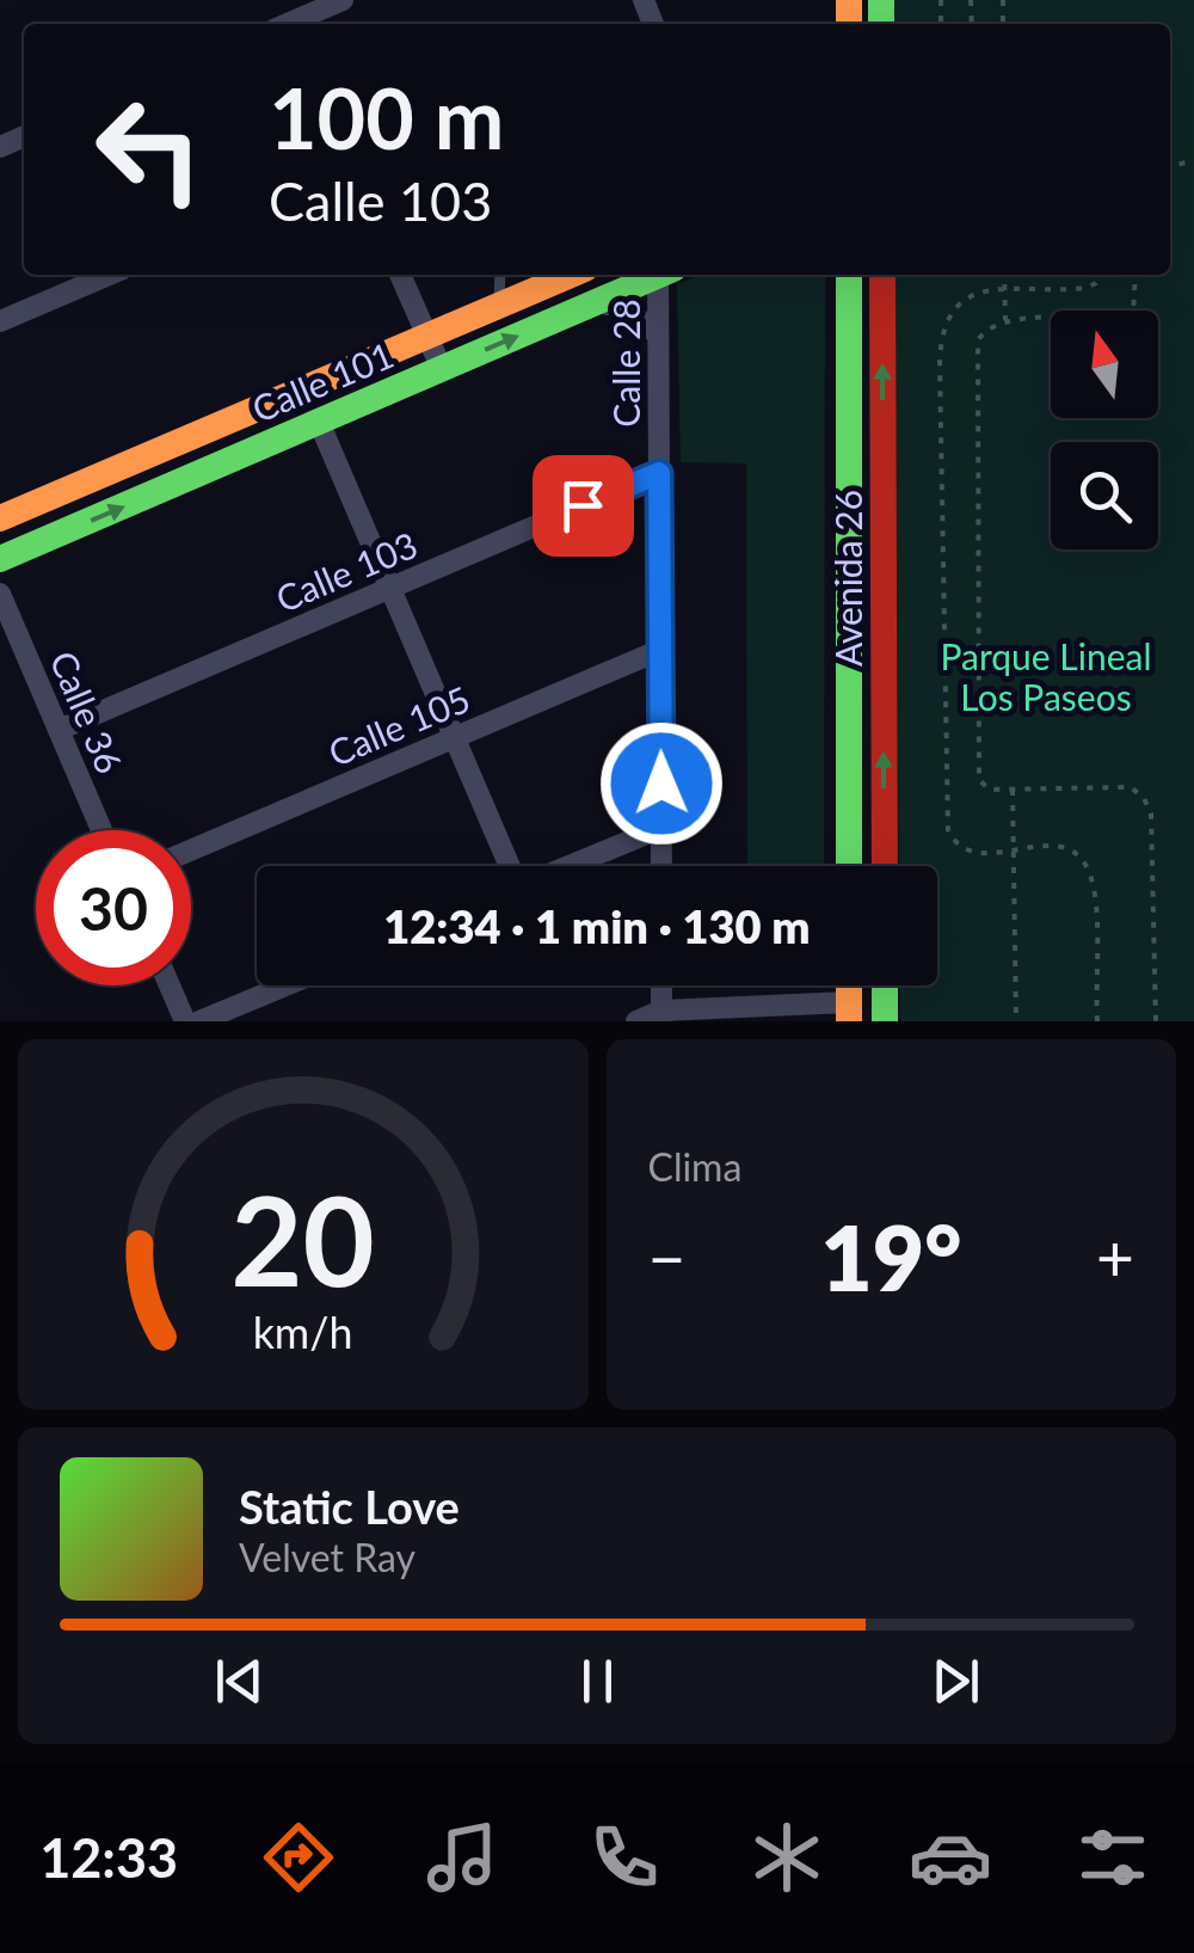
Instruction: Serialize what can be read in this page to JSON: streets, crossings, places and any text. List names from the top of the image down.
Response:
{
  "streets": {
    "street": [
      "Calle 28",
      "Calle 101",
      "Calle 103",
      "Avenida 26",
      "Calle 36",
      "Calle 105"
    ]
  },
  "crossings": [
    ["Calle 28", "Calle 103"],
    ["Calle 28", "Calle 105"],
    ["Calle 103", "Calle 36"]
  ],
  "parks": ["Parque Lineal Los Paseos"],
  "north": "top",
  "page": {
    "turn": ["100 m", "Calle 103"],
    "limit": "30",
    "trip": "12:34 · 1 min · 130 m",
    "tile": "Clima",
    "heat": ["−", "19°", "+"],
    "song": ["Static Love", "Velvet Ray"],
    "tabs": "12:33",
    "gauge": ["20", "km/h"]
  }
}
